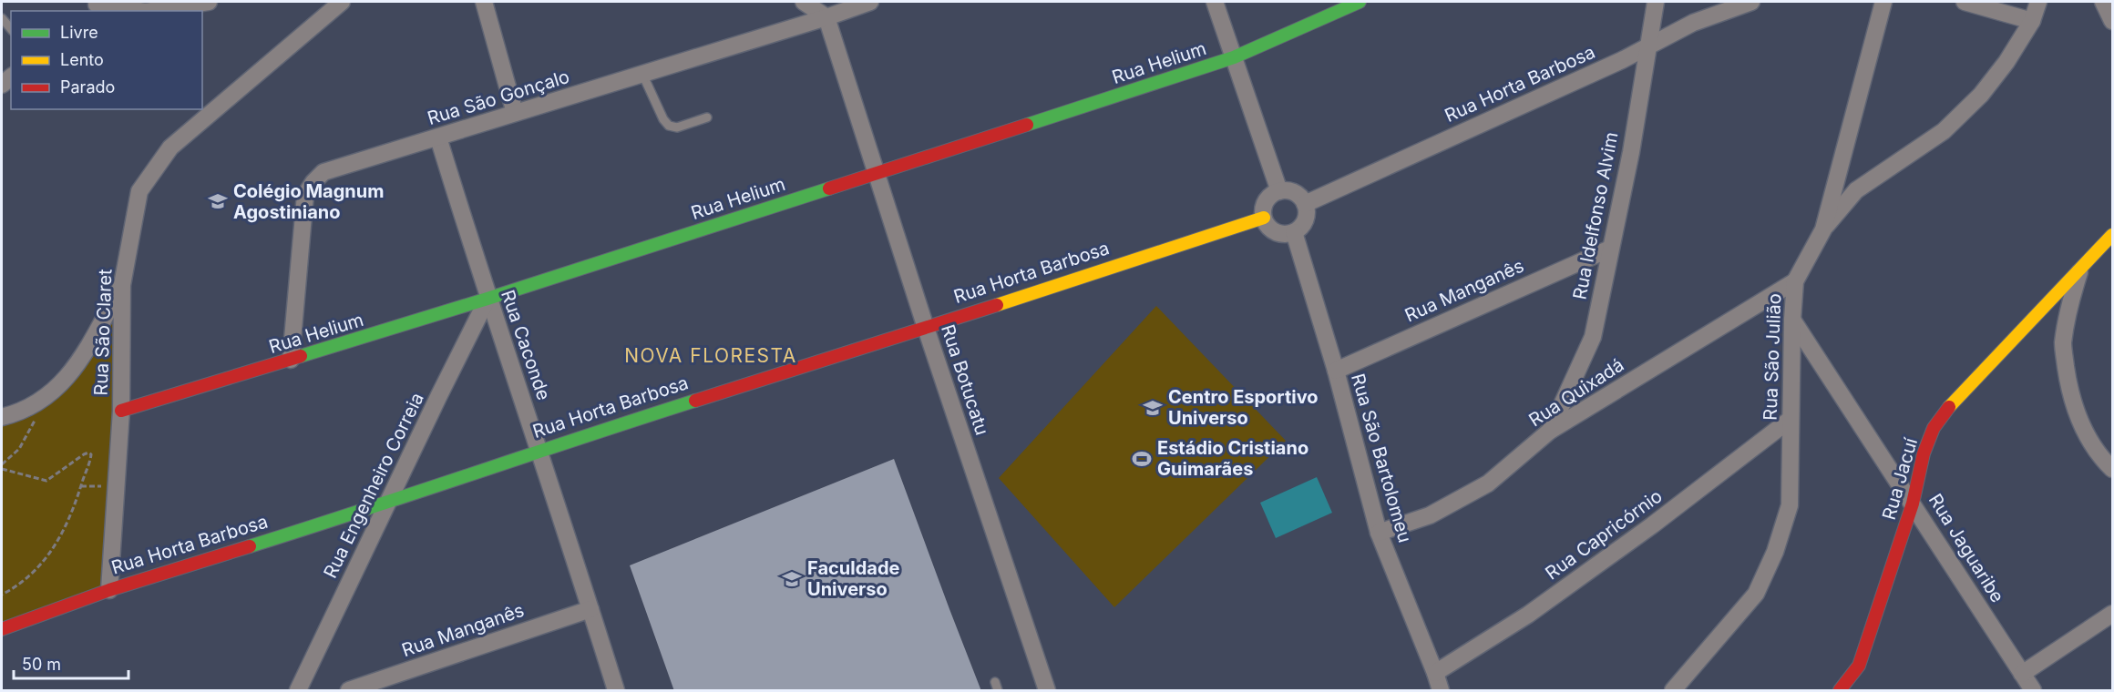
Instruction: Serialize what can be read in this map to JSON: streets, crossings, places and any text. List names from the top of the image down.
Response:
{
  "streets": {
    "street": [
      "Rua Helium",
      "Rua Horta Barbosa",
      "Rua São Gonçalo",
      "Rua Idelfonso Alvim",
      "Rua Manganês",
      "Rua São Claret",
      "Rua Caconde",
      "Rua São Julião",
      "Rua Botucatu",
      "Rua Quixadá",
      "Rua São Bartolomeu",
      "Rua Jacuí",
      "Rua Engenheiro Correia",
      "Rua Capricórnio",
      "Rua Jaguaribe"
    ]
  },
  "crossings": [
    ["Rua Helium", "Rua São Gonçalo"],
    ["Rua Helium", "Rua São Claret"],
    ["Rua Helium", "Rua Caconde"],
    ["Rua Helium", "Rua Botucatu"],
    ["Rua Helium", "Rua Engenheiro Correia"],
    ["Rua Horta Barbosa", "Rua Idelfonso Alvim"],
    ["Rua Horta Barbosa", "Rua São Claret"],
    ["Rua Horta Barbosa", "Rua Caconde"],
    ["Rua Horta Barbosa", "Rua Botucatu"],
    ["Rua Horta Barbosa", "Rua São Bartolomeu"],
    ["Rua Horta Barbosa", "Rua Engenheiro Correia"],
    ["Rua São Gonçalo", "Rua Caconde"],
    ["Rua São Gonçalo", "Rua Botucatu"],
    ["Rua Idelfonso Alvim", "Rua Manganês"],
    ["Rua Idelfonso Alvim", "Rua Quixadá"],
    ["Rua Manganês", "Rua Caconde"],
    ["Rua Manganês", "Rua São Bartolomeu"],
    ["Rua Caconde", "Rua Engenheiro Correia"],
    ["Rua São Julião", "Rua Quixadá"],
    ["Rua São Julião", "Rua Capricórnio"],
    ["Rua São Julião", "Rua Jaguaribe"],
    ["Rua Quixadá", "Rua São Bartolomeu"],
    ["Rua São Bartolomeu", "Rua Capricórnio"],
    ["Rua Jacuí", "Rua Jaguaribe"]
  ],
  "districts": ["NOVA FLORESTA"],
  "places": {
    "school or university": ["Colégio Magnum Agostiniano", "Centro Esportivo Universo", "Faculdade Universo"],
    "sports": ["Estádio Cristiano Guimarães"]
  },
  "legend": ["Livre", "Lento", "Parado"],
  "scale_bar": "50 m"
}
